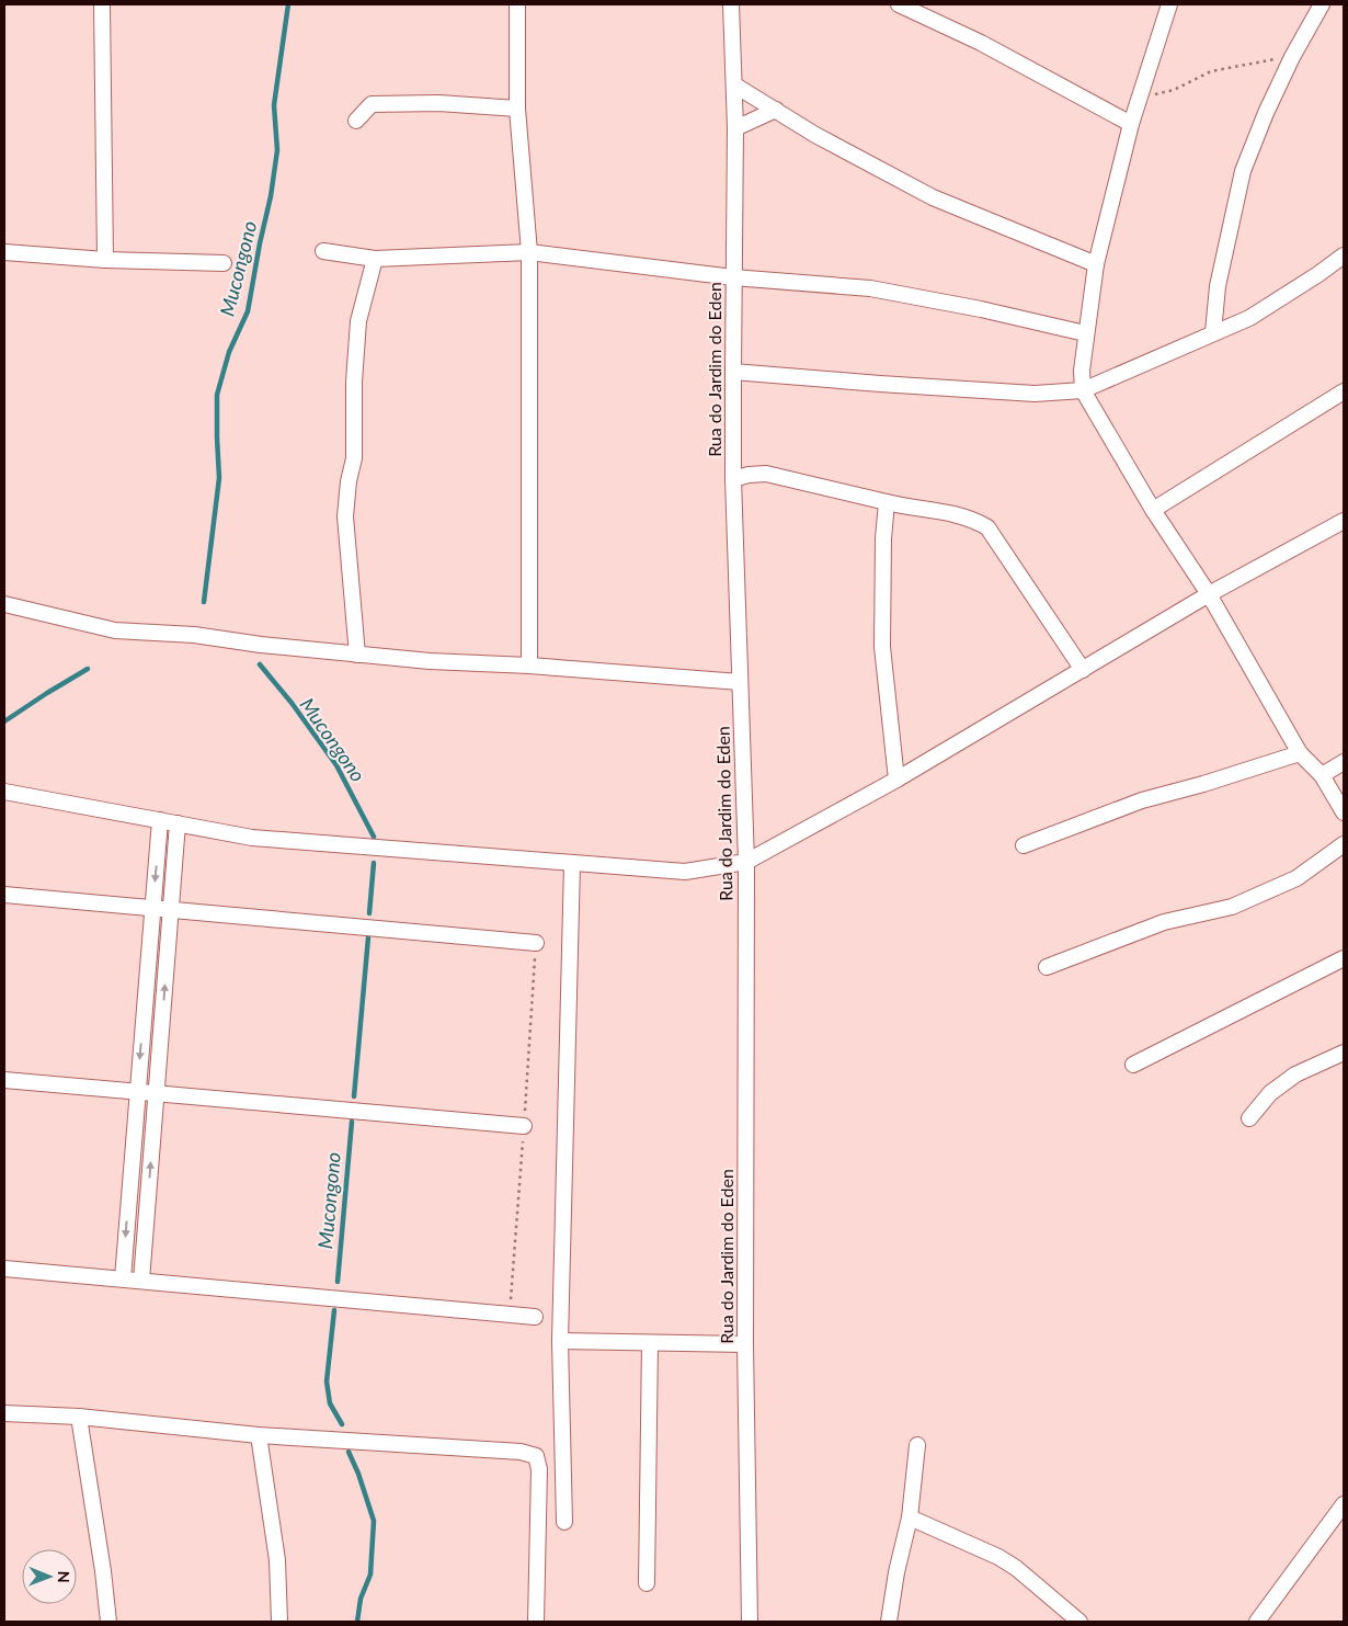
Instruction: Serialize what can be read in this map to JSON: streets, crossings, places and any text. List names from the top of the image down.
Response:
{
  "streets": {
    "street": ["Rua do Jardim do Eden"]
  },
  "water": ["Mucongono"],
  "north": "right"
}
